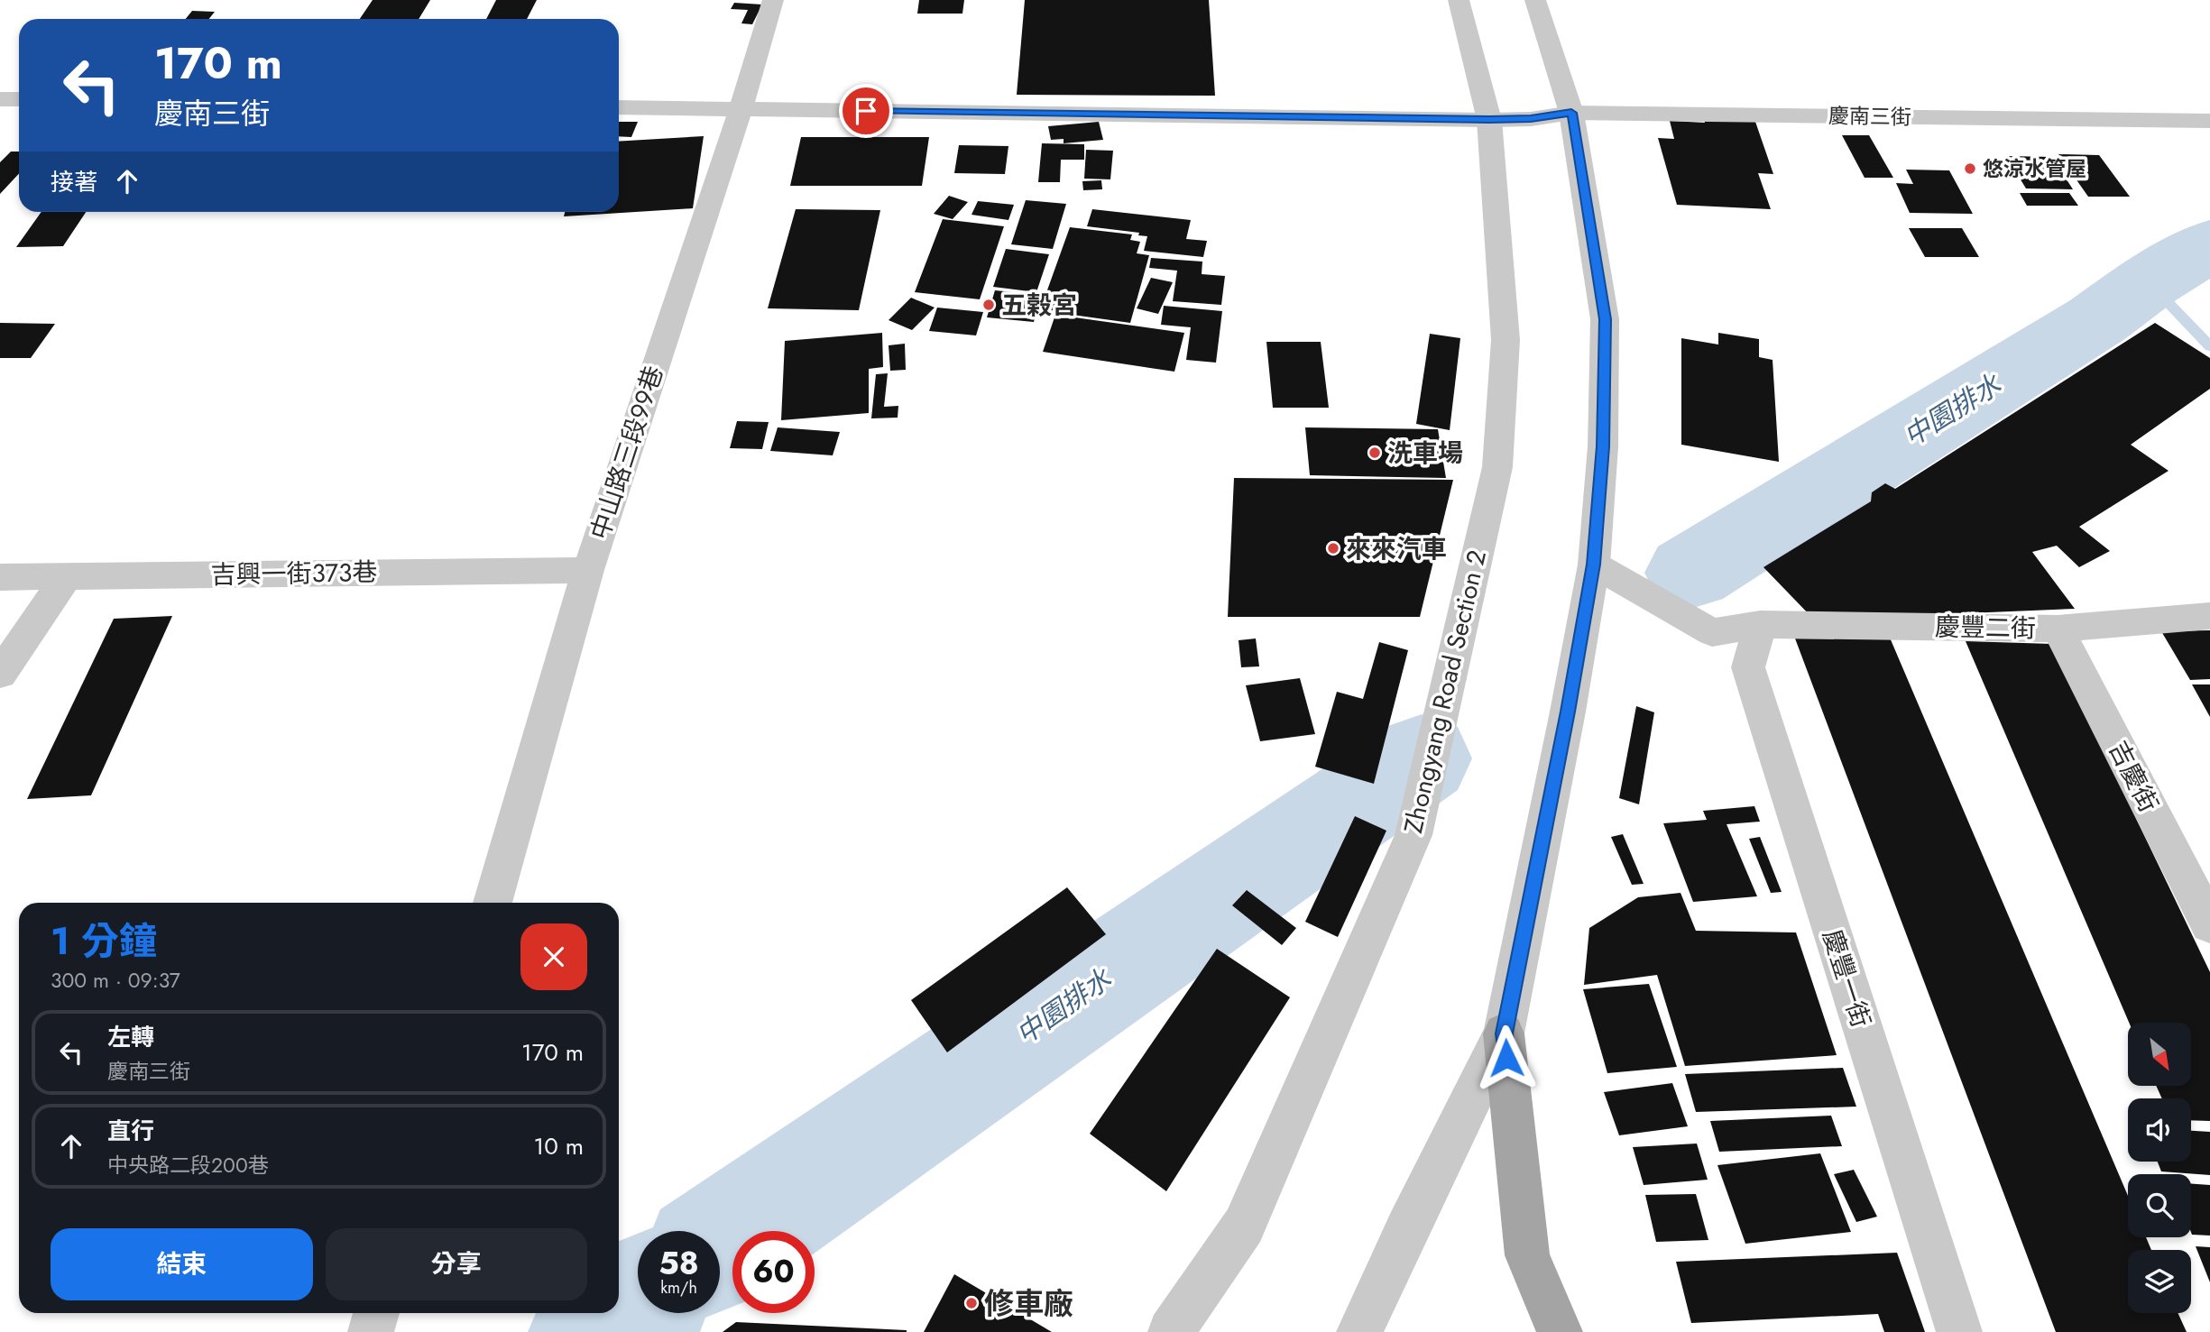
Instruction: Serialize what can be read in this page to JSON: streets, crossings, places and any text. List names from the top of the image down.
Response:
{
  "streets": {
    "street": [
      "慶南三街",
      "中山路三段99巷",
      "吉興一街373巷",
      "慶豐二街",
      "Zhongyang Road Section 2",
      "吉慶街",
      "慶豐一街"
    ]
  },
  "crossings": [
    ["慶南三街", "中山路三段99巷"],
    ["慶南三街", "Zhongyang Road Section 2"],
    ["中山路三段99巷", "吉興一街373巷"],
    ["慶豐二街", "吉慶街"],
    ["慶豐二街", "慶豐一街"]
  ],
  "water": ["中園排水"],
  "places": [
    "悠涼水管屋",
    "五榖宮",
    "洗車場",
    "來來汽車",
    "修車廠"
  ],
  "north": "bottom right",
  "page": {
    "turn": ["170 m", "慶南三街"],
    "then": "接著",
    "heading": ["1 分鐘", "300 m · 09:37"],
    "list": [
      {
        "name": "左轉",
        "note": "慶南三街",
        "value": "170 m"
      },
      {
        "name": "直行",
        "note": "中央路二段200巷",
        "value": "10 m"
      }
    ],
    "buttons": ["結束", "分享"],
    "speed": "58 km/h",
    "limit": "60"
  }
}
